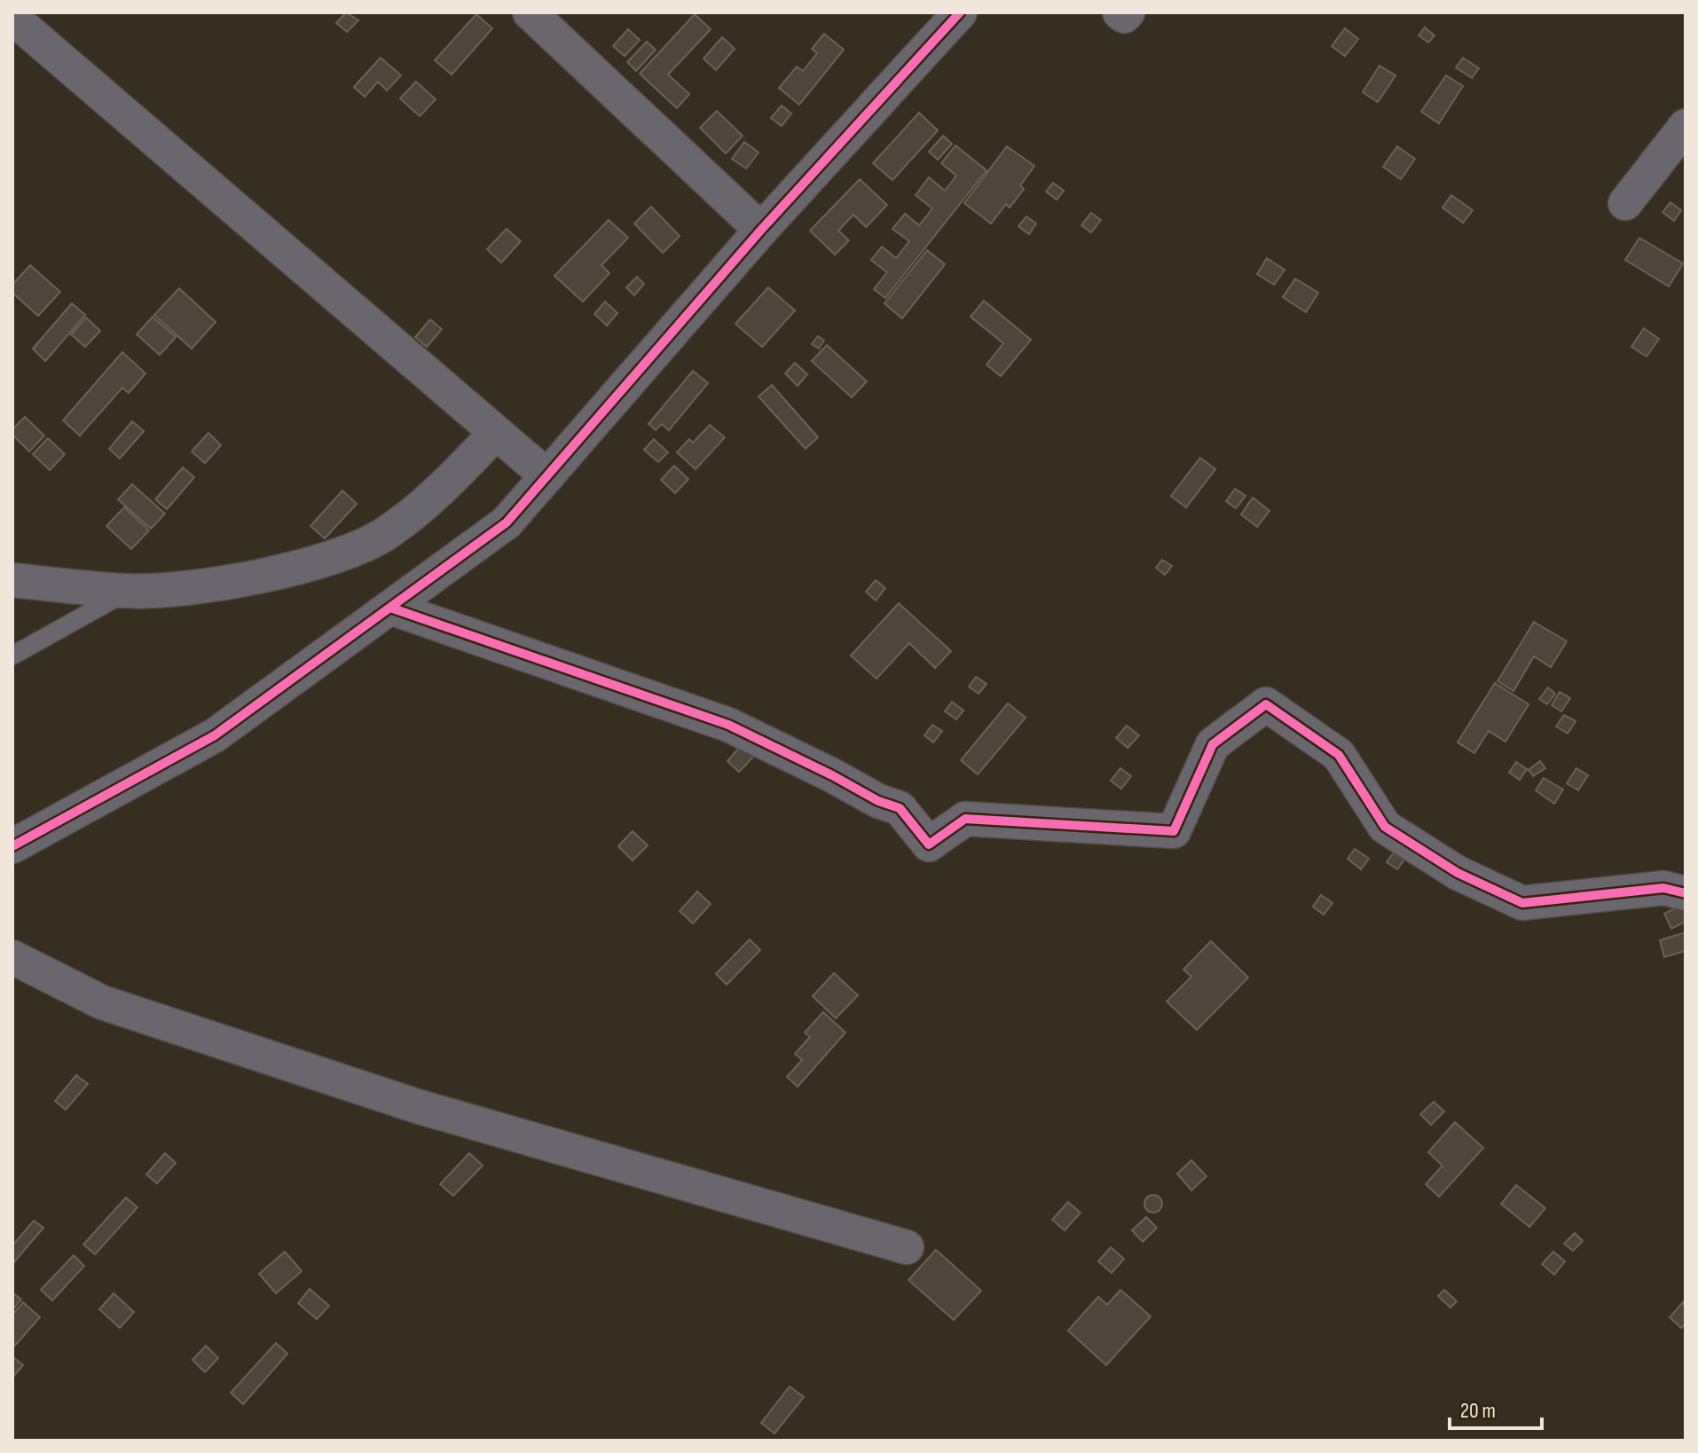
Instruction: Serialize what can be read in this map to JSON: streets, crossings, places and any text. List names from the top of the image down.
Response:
{
  "scale_bar": "20 m"
}
